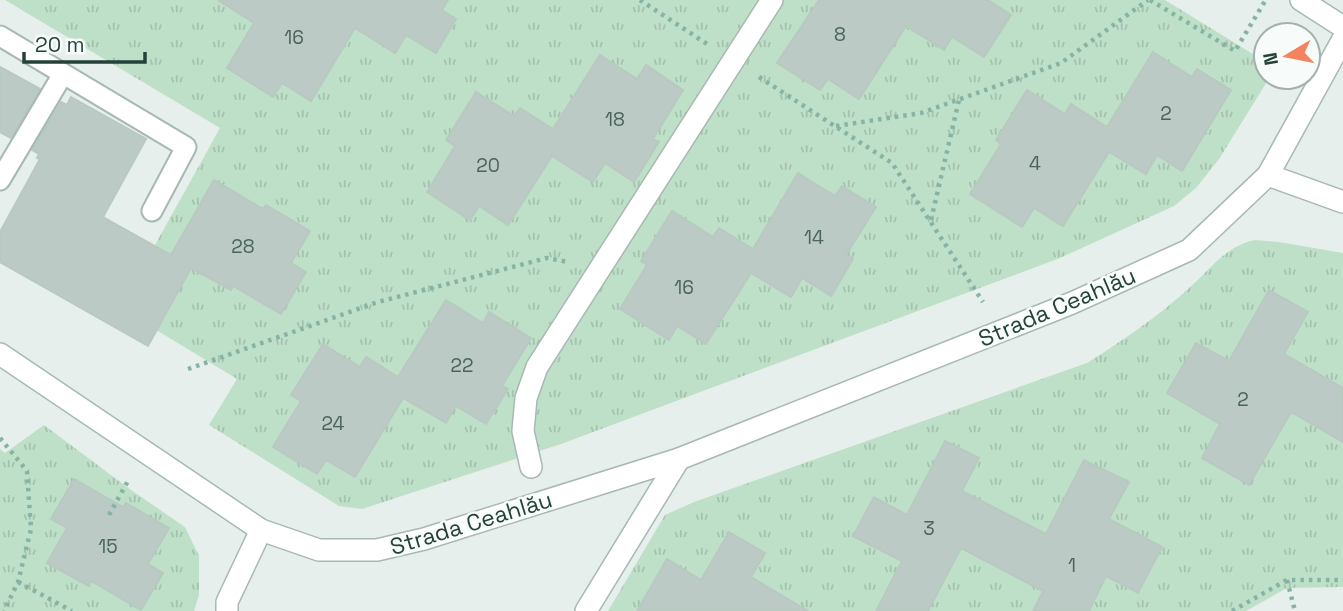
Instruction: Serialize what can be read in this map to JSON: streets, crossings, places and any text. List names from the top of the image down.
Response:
{
  "streets": {
    "street": ["Strada Ceahlău"]
  },
  "house_numbers": [
    "8",
    "16",
    "2",
    "18",
    "4",
    "20",
    "14",
    "28",
    "16",
    "22",
    "2",
    "24",
    "3",
    "15",
    "1"
  ],
  "scale_bar": "20 m",
  "north": "left"
}
